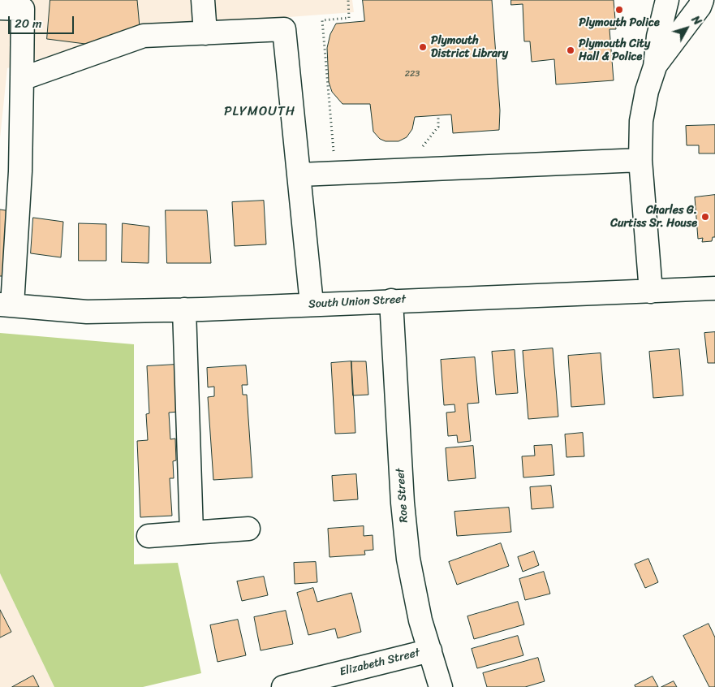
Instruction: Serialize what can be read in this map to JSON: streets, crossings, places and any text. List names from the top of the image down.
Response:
{
  "streets": {
    "street": ["South Union Street", "Roe Street", "Elizabeth Street"]
  },
  "crossings": [
    ["South Union Street", "Roe Street"],
    ["Roe Street", "Elizabeth Street"]
  ],
  "districts": ["PLYMOUTH"],
  "places": [
    "Plymouth Police",
    "Plymouth District Library",
    "Plymouth City Hall & Police",
    "Charles G. Curtiss Sr. House"
  ],
  "house_numbers": ["223"],
  "scale_bar": "20 m",
  "north": "top right"
}
